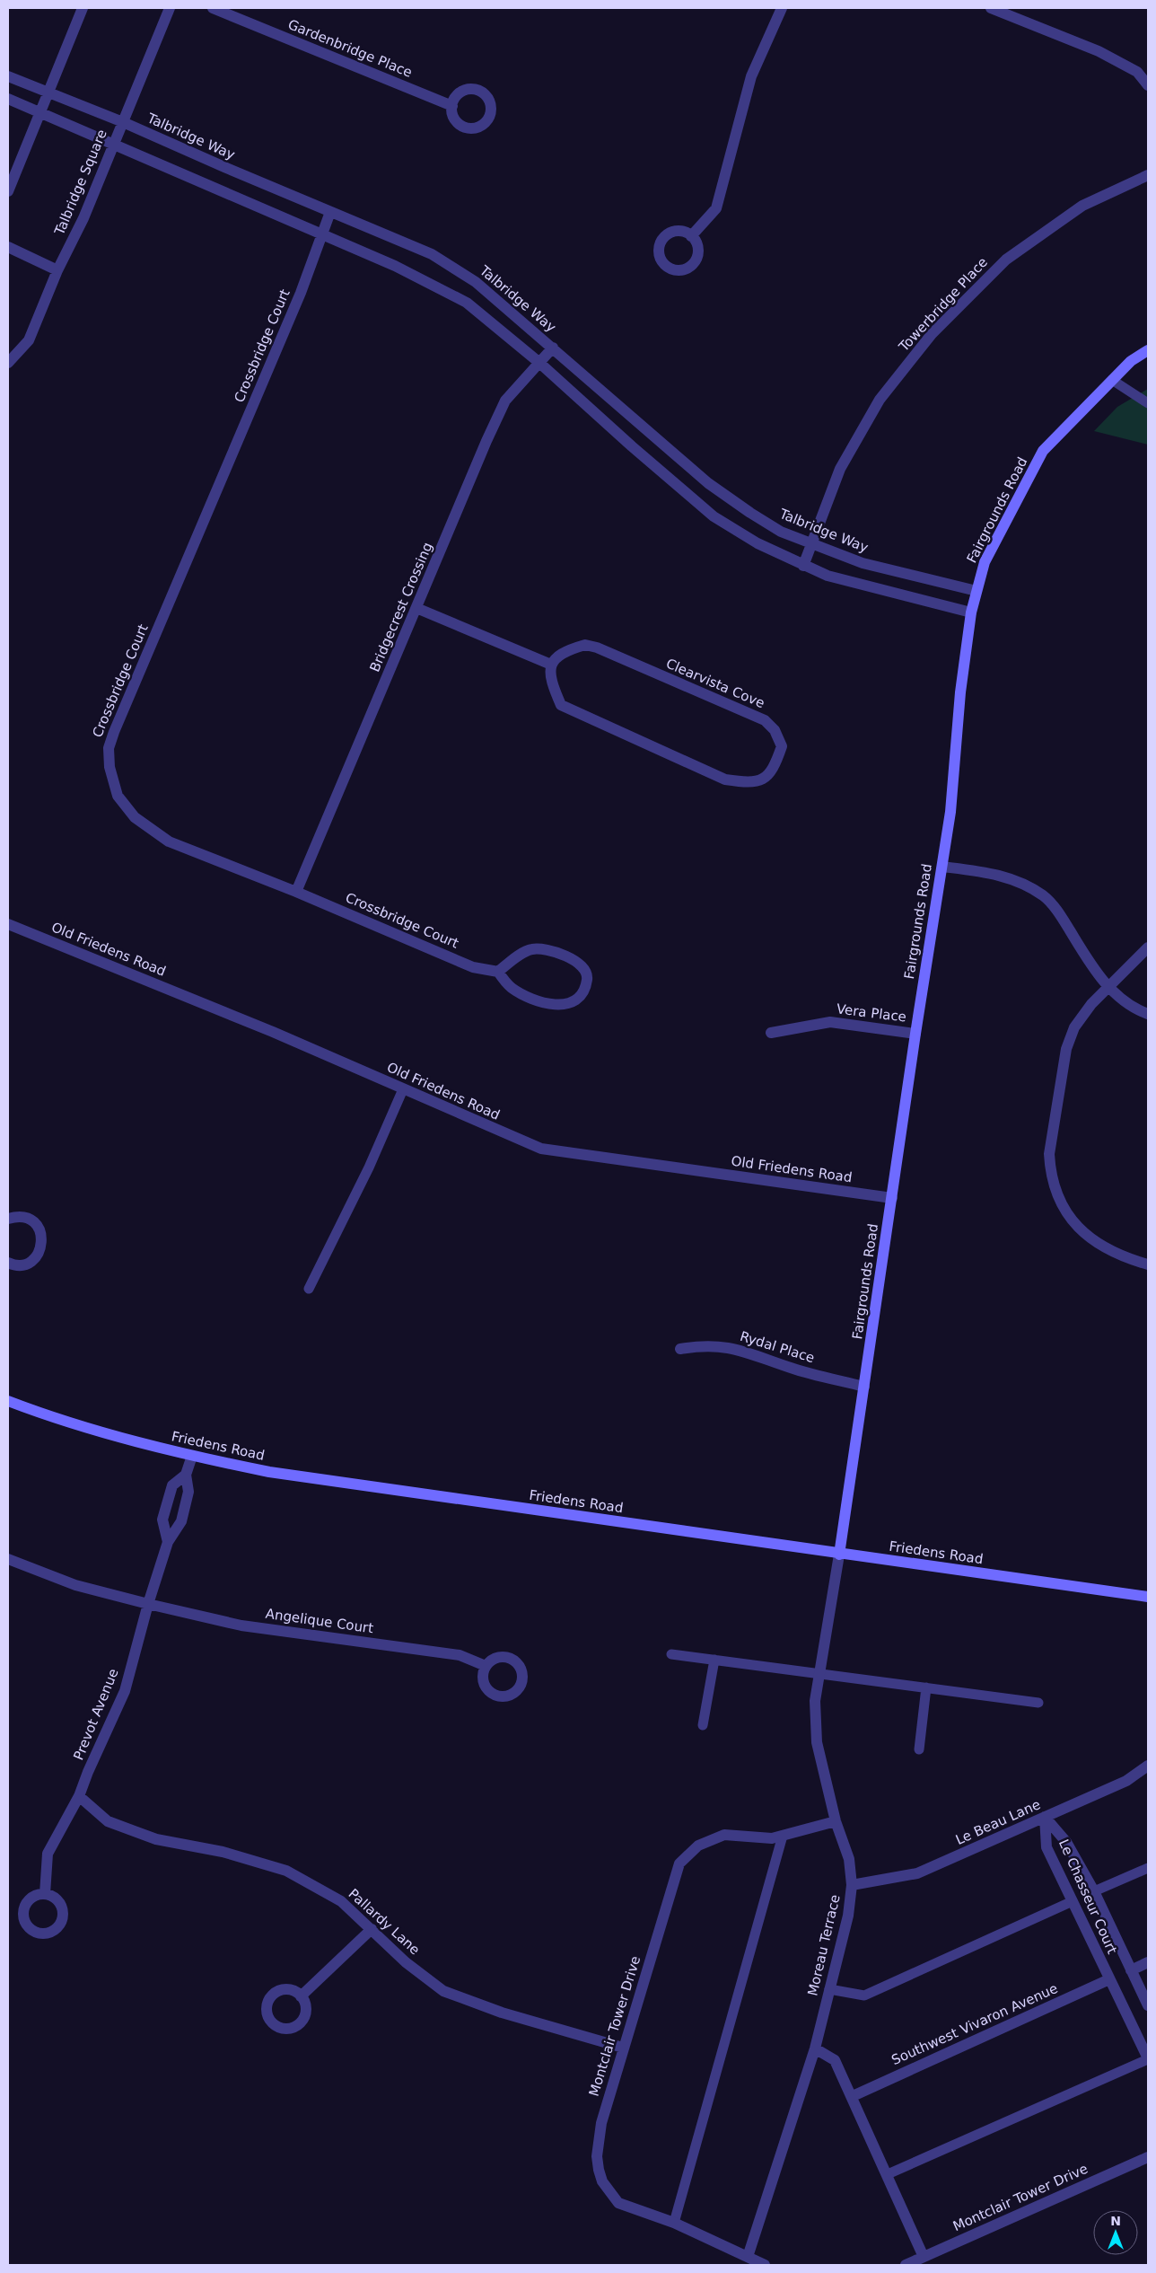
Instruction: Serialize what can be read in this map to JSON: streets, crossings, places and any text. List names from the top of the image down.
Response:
{
  "streets": {
    "street": [
      "Gardenbridge Place",
      "Talbridge Way",
      "Talbridge Square",
      "Towerbridge Place",
      "Crossbridge Court",
      "Fairgrounds Road",
      "Bridgecrest Crossing",
      "Clearvista Cove",
      "Old Friedens Road",
      "Vera Place",
      "Rydal Place",
      "Friedens Road",
      "Angelique Court",
      "Prevot Avenue",
      "Le Beau Lane",
      "Le Chasseur Court",
      "Pallardy Lane",
      "Moreau Terrace",
      "Southwest Vivaron Avenue",
      "Montclair Tower Drive"
    ]
  },
  "crossings": [
    ["Talbridge Way", "Talbridge Square"],
    ["Talbridge Way", "Towerbridge Place"],
    ["Talbridge Way", "Crossbridge Court"],
    ["Talbridge Way", "Fairgrounds Road"],
    ["Talbridge Way", "Bridgecrest Crossing"],
    ["Crossbridge Court", "Bridgecrest Crossing"],
    ["Fairgrounds Road", "Old Friedens Road"],
    ["Fairgrounds Road", "Vera Place"],
    ["Fairgrounds Road", "Rydal Place"],
    ["Fairgrounds Road", "Friedens Road"],
    ["Fairgrounds Road", "Moreau Terrace"],
    ["Friedens Road", "Prevot Avenue"],
    ["Friedens Road", "Moreau Terrace"],
    ["Angelique Court", "Prevot Avenue"],
    ["Prevot Avenue", "Pallardy Lane"],
    ["Le Beau Lane", "Le Chasseur Court"],
    ["Le Beau Lane", "Moreau Terrace"],
    ["Le Chasseur Court", "Southwest Vivaron Avenue"],
    ["Pallardy Lane", "Montclair Tower Drive"],
    ["Moreau Terrace", "Montclair Tower Drive"]
  ],
  "north": "top"
}
